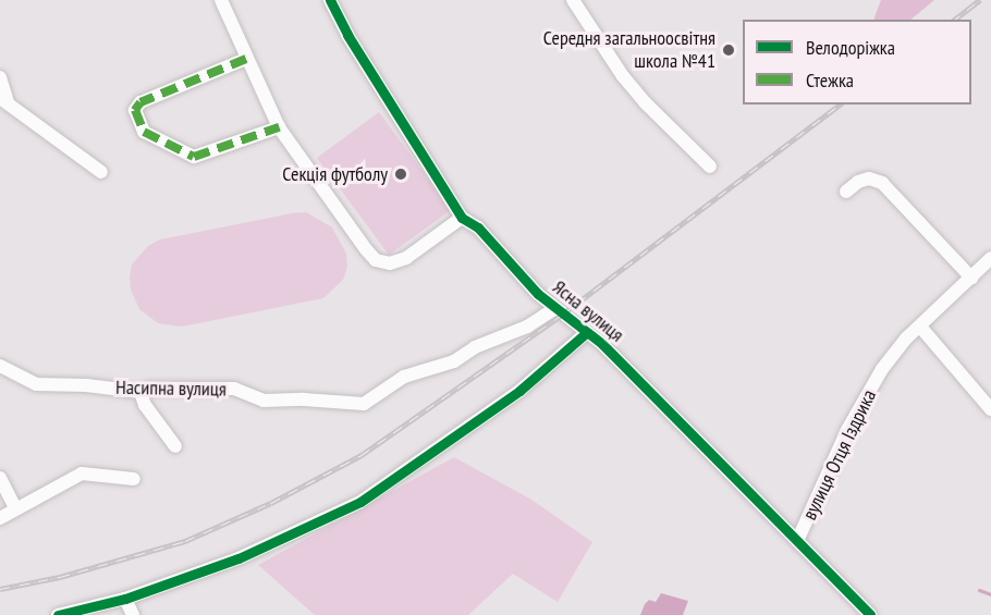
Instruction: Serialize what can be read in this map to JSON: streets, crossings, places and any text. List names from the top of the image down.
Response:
{
  "streets": {
    "street": ["Ясна вулиця", "Насипна вулиця", "вулиця Отця Іздрика"]
  },
  "crossings": [
    ["Ясна вулиця", "Насипна вулиця"],
    ["Ясна вулиця", "вулиця Отця Іздрика"]
  ],
  "places": ["Середня загальноосвітня школа №41", "Секція футболу"],
  "legend": ["Велодоріжка", "Стежка"]
}
